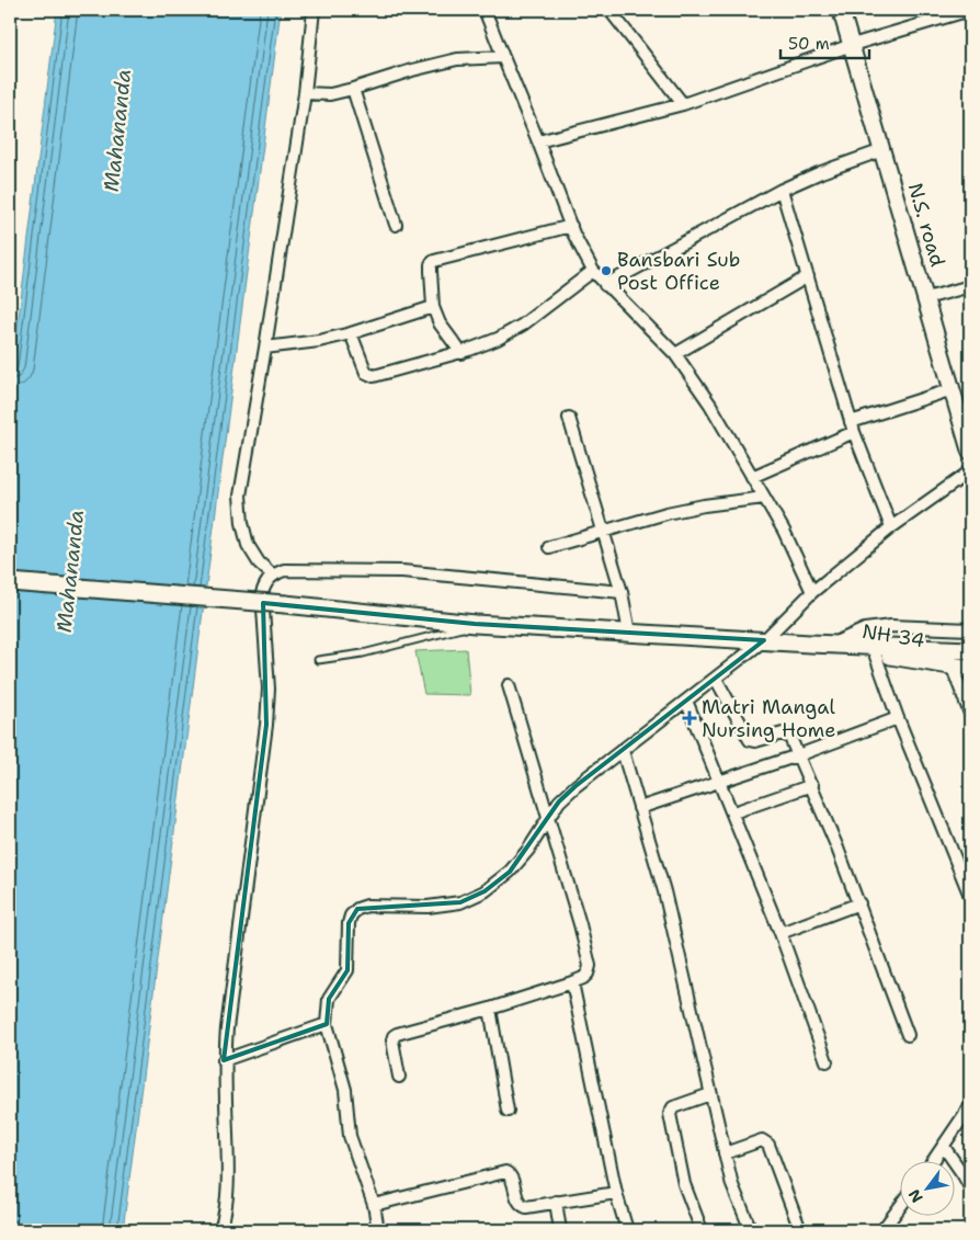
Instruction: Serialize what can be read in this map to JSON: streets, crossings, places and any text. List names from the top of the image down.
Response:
{
  "streets": {
    "main road": ["N.S. road", "NH 34"]
  },
  "water": ["Mahananda"],
  "places": {
    "other": ["Bansbari Sub Post Office"],
    "health": ["Matri Mangal Nursing Home"]
  },
  "scale_bar": "50 m",
  "north": "bottom left"
}
